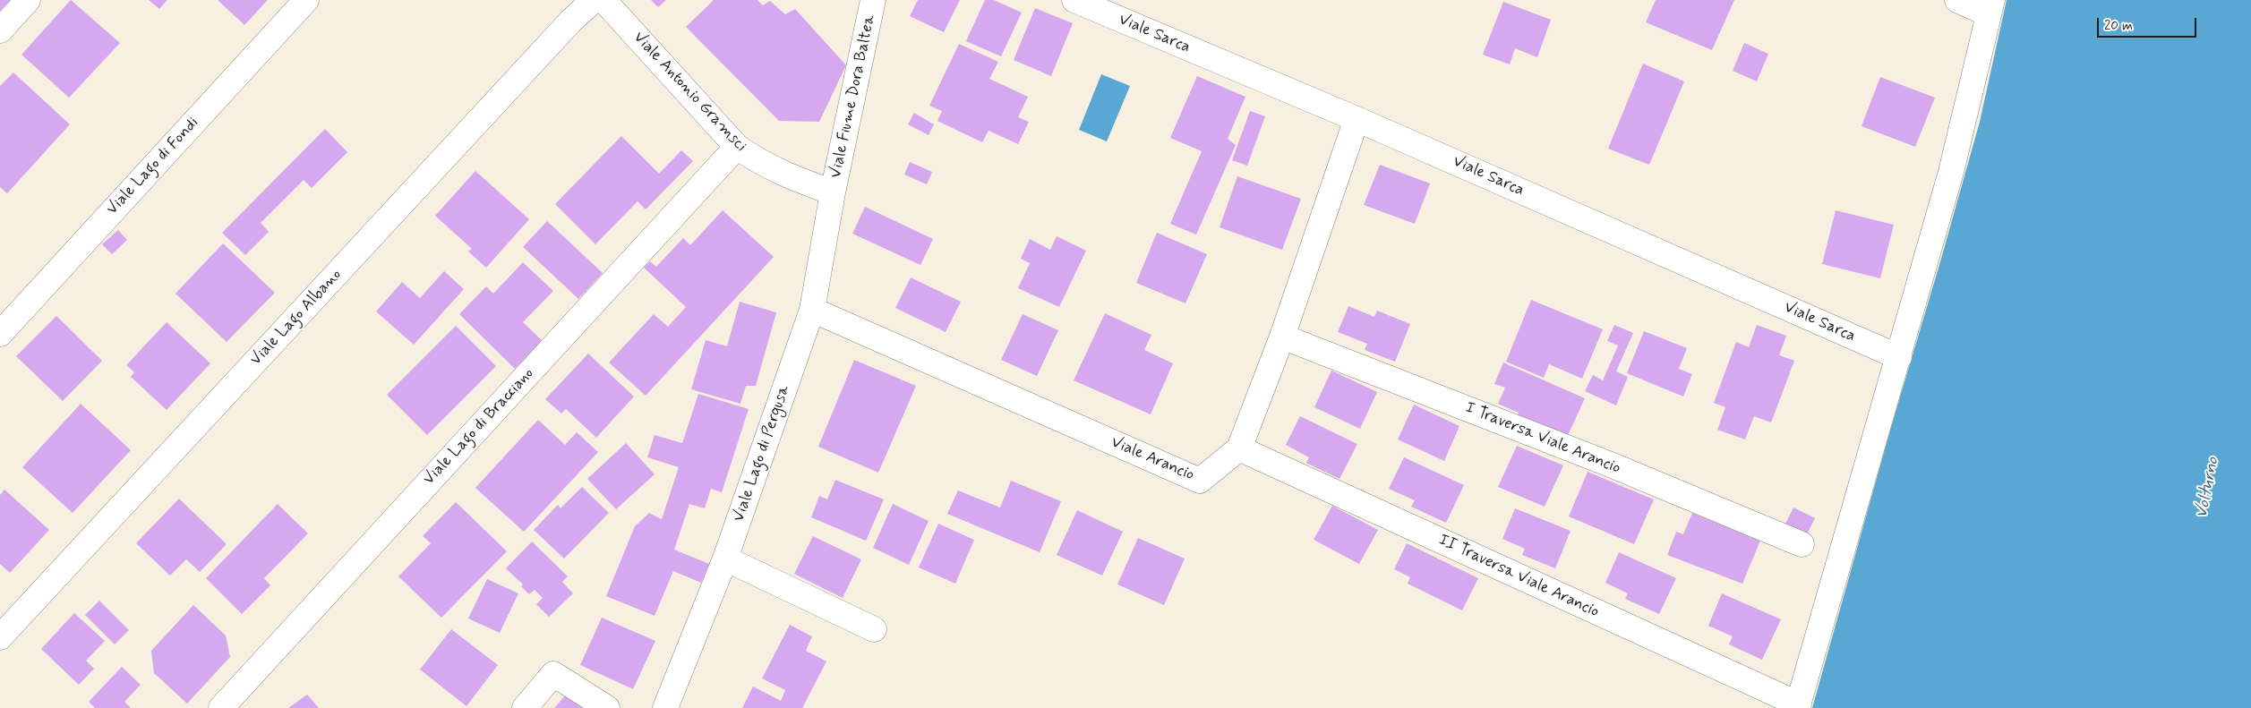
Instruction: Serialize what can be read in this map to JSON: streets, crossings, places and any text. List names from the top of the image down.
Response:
{
  "streets": {
    "street": [
      "Viale Sarca",
      "Viale Antonio Gramsci",
      "Viale Fiume Dora Baltea",
      "Viale Lago di Fondi",
      "Viale Lago Albano",
      "Viale Lago di Bracciano",
      "I Traversa Viale Arancio",
      "Viale Lago di Pergusa",
      "Viale Arancio",
      "II Traversa Viale Arancio"
    ]
  },
  "crossings": [
    ["Viale Sarca", "Viale Arancio"],
    ["Viale Antonio Gramsci", "Viale Fiume Dora Baltea"],
    ["Viale Antonio Gramsci", "Viale Lago di Bracciano"],
    ["Viale Antonio Gramsci", "Viale Lago di Pergusa"],
    ["Viale Fiume Dora Baltea", "Viale Lago di Pergusa"],
    ["I Traversa Viale Arancio", "Viale Arancio"],
    ["Viale Lago di Pergusa", "Viale Arancio"],
    ["Viale Arancio", "II Traversa Viale Arancio"]
  ],
  "water": ["Volturno"],
  "scale_bar": "20 m"
}
